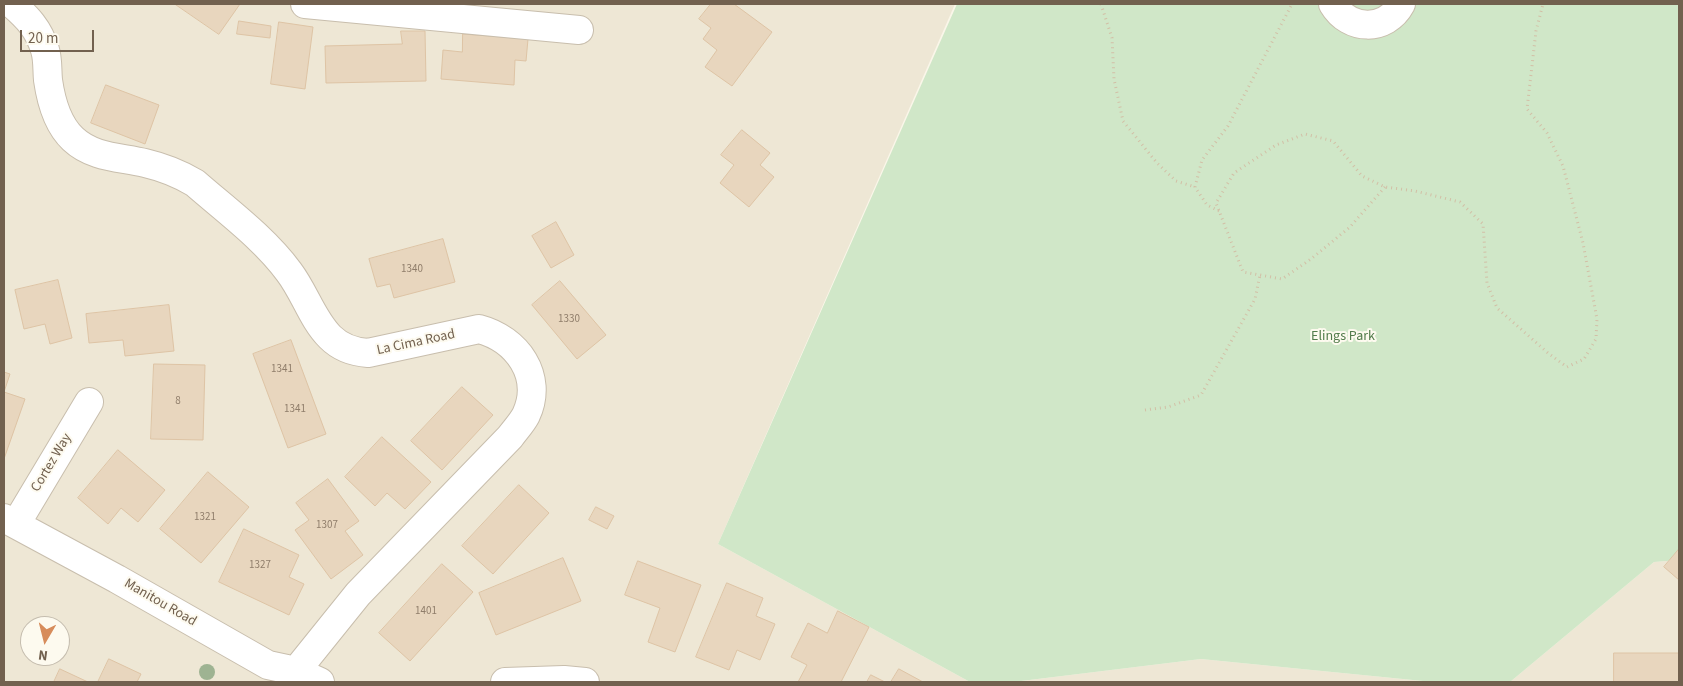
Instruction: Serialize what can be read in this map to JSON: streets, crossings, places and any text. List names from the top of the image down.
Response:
{
  "streets": {
    "street": ["La Cima Road", "Cortez Way", "Manitou Road"]
  },
  "crossings": [
    ["La Cima Road", "Manitou Road"],
    ["Cortez Way", "Manitou Road"]
  ],
  "parks": ["Elings Park"],
  "house_numbers": [
    "1340",
    "1330",
    "1341",
    "8",
    "1341",
    "1321",
    "1307",
    "1327",
    "1401"
  ],
  "scale_bar": "20 m",
  "north": "bottom"
}
